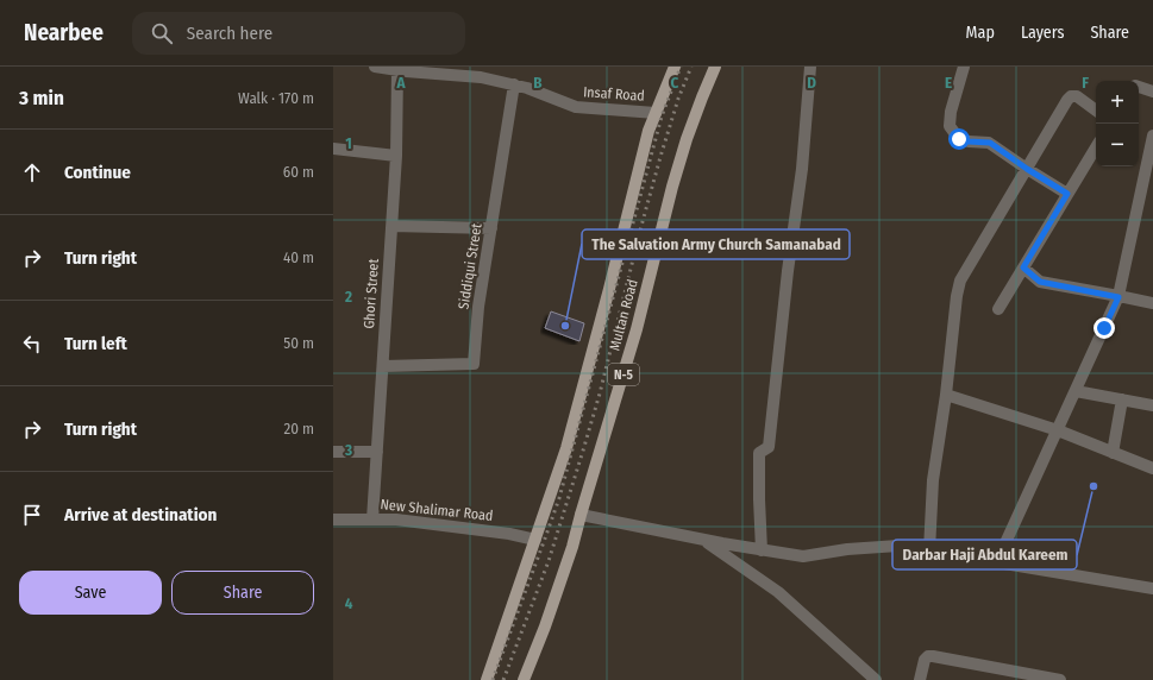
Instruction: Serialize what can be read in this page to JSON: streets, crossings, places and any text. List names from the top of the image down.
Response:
{
  "streets": {
    "main road": ["Multan Road", "N-5"],
    "street": [
      "Insaf Road",
      "Siddiqui Street",
      "Ghori Street",
      "New Shalimar Road"
    ]
  },
  "crossings": [
    ["Insaf Road", "Siddiqui Street"],
    ["Insaf Road", "Ghori Street"],
    ["Insaf Road", "Multan Road"],
    ["Siddiqui Street", "Ghori Street"],
    ["Ghori Street", "New Shalimar Road"],
    ["Multan Road", "New Shalimar Road"]
  ],
  "places": ["The Salvation Army Church Samanabad", "Darbar Haji Abdul Kareem"],
  "page": {
    "header": "Nearbee",
    "search": "Search here",
    "nav": ["Map", "Layers", "Share"],
    "heading": ["3 min", "Walk · 170 m"],
    "map_buttons": ["+", "−"],
    "list": [
      ["Continue", "60 m"],
      ["Turn right", "40 m"],
      ["Turn left", "50 m"],
      ["Turn right", "20 m"],
      "Arrive at destination"
    ],
    "buttons": ["Save", "Share"]
  },
  "grid": {
    "columns": [
      "A",
      "B",
      "C",
      "D",
      "E",
      "F"
    ],
    "rows": [
      "1",
      "2",
      "3",
      "4"
    ]
  }
}
